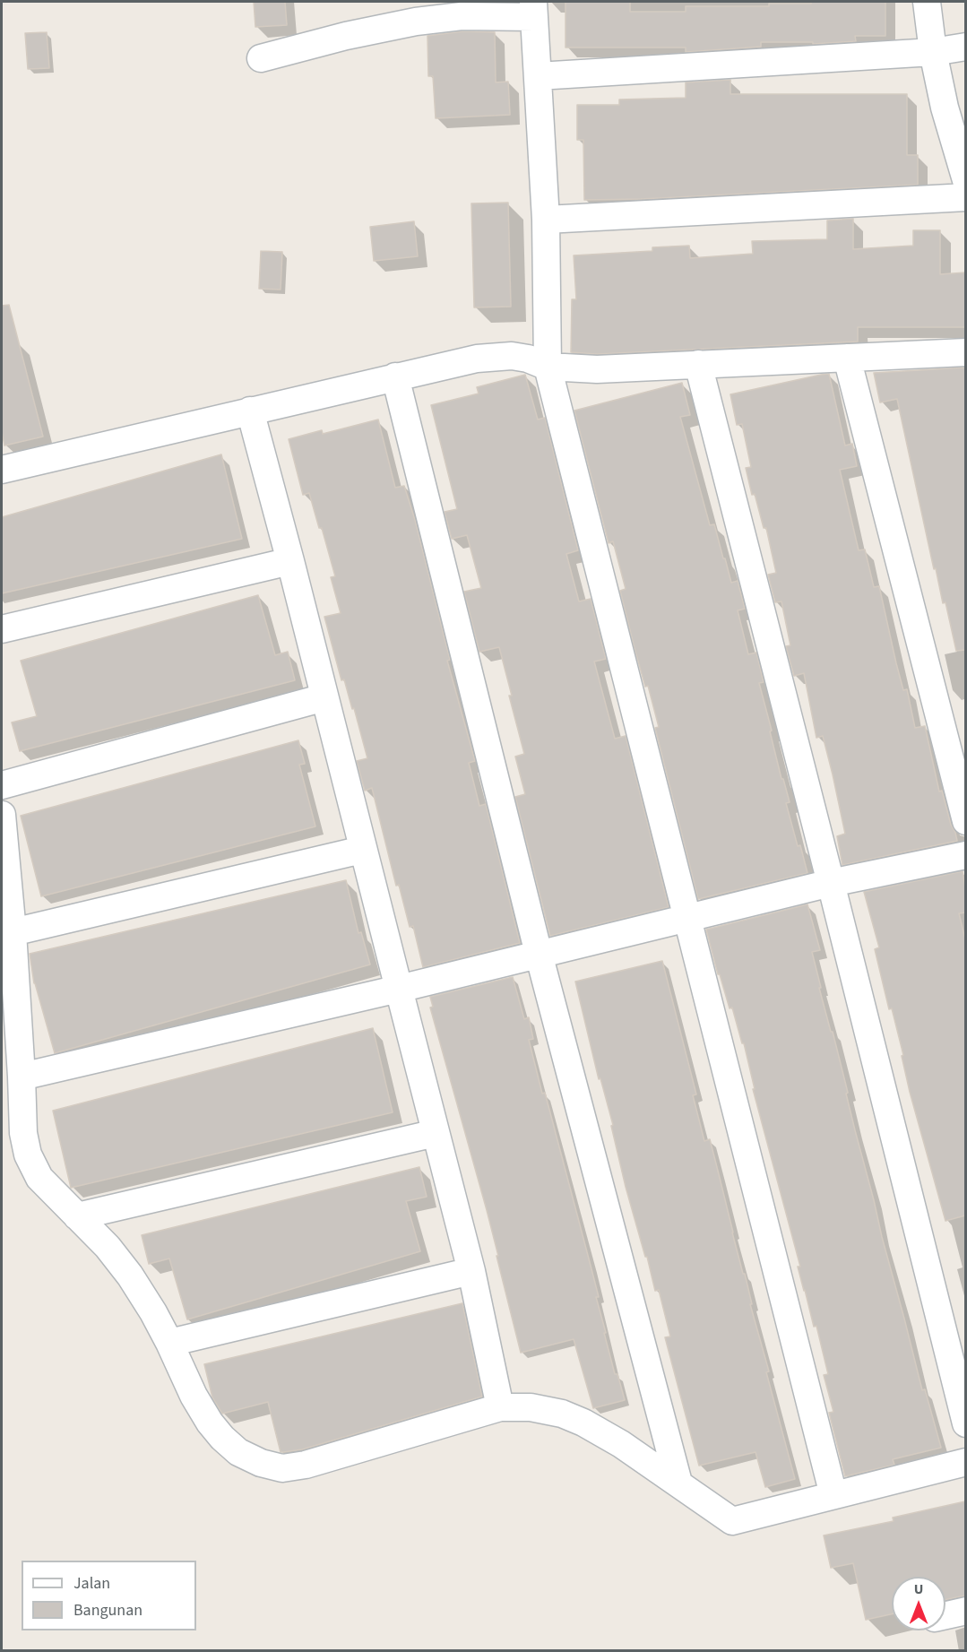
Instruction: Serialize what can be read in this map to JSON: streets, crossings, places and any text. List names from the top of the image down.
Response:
{
  "legend": ["Jalan", "Bangunan"],
  "north": "top"
}
